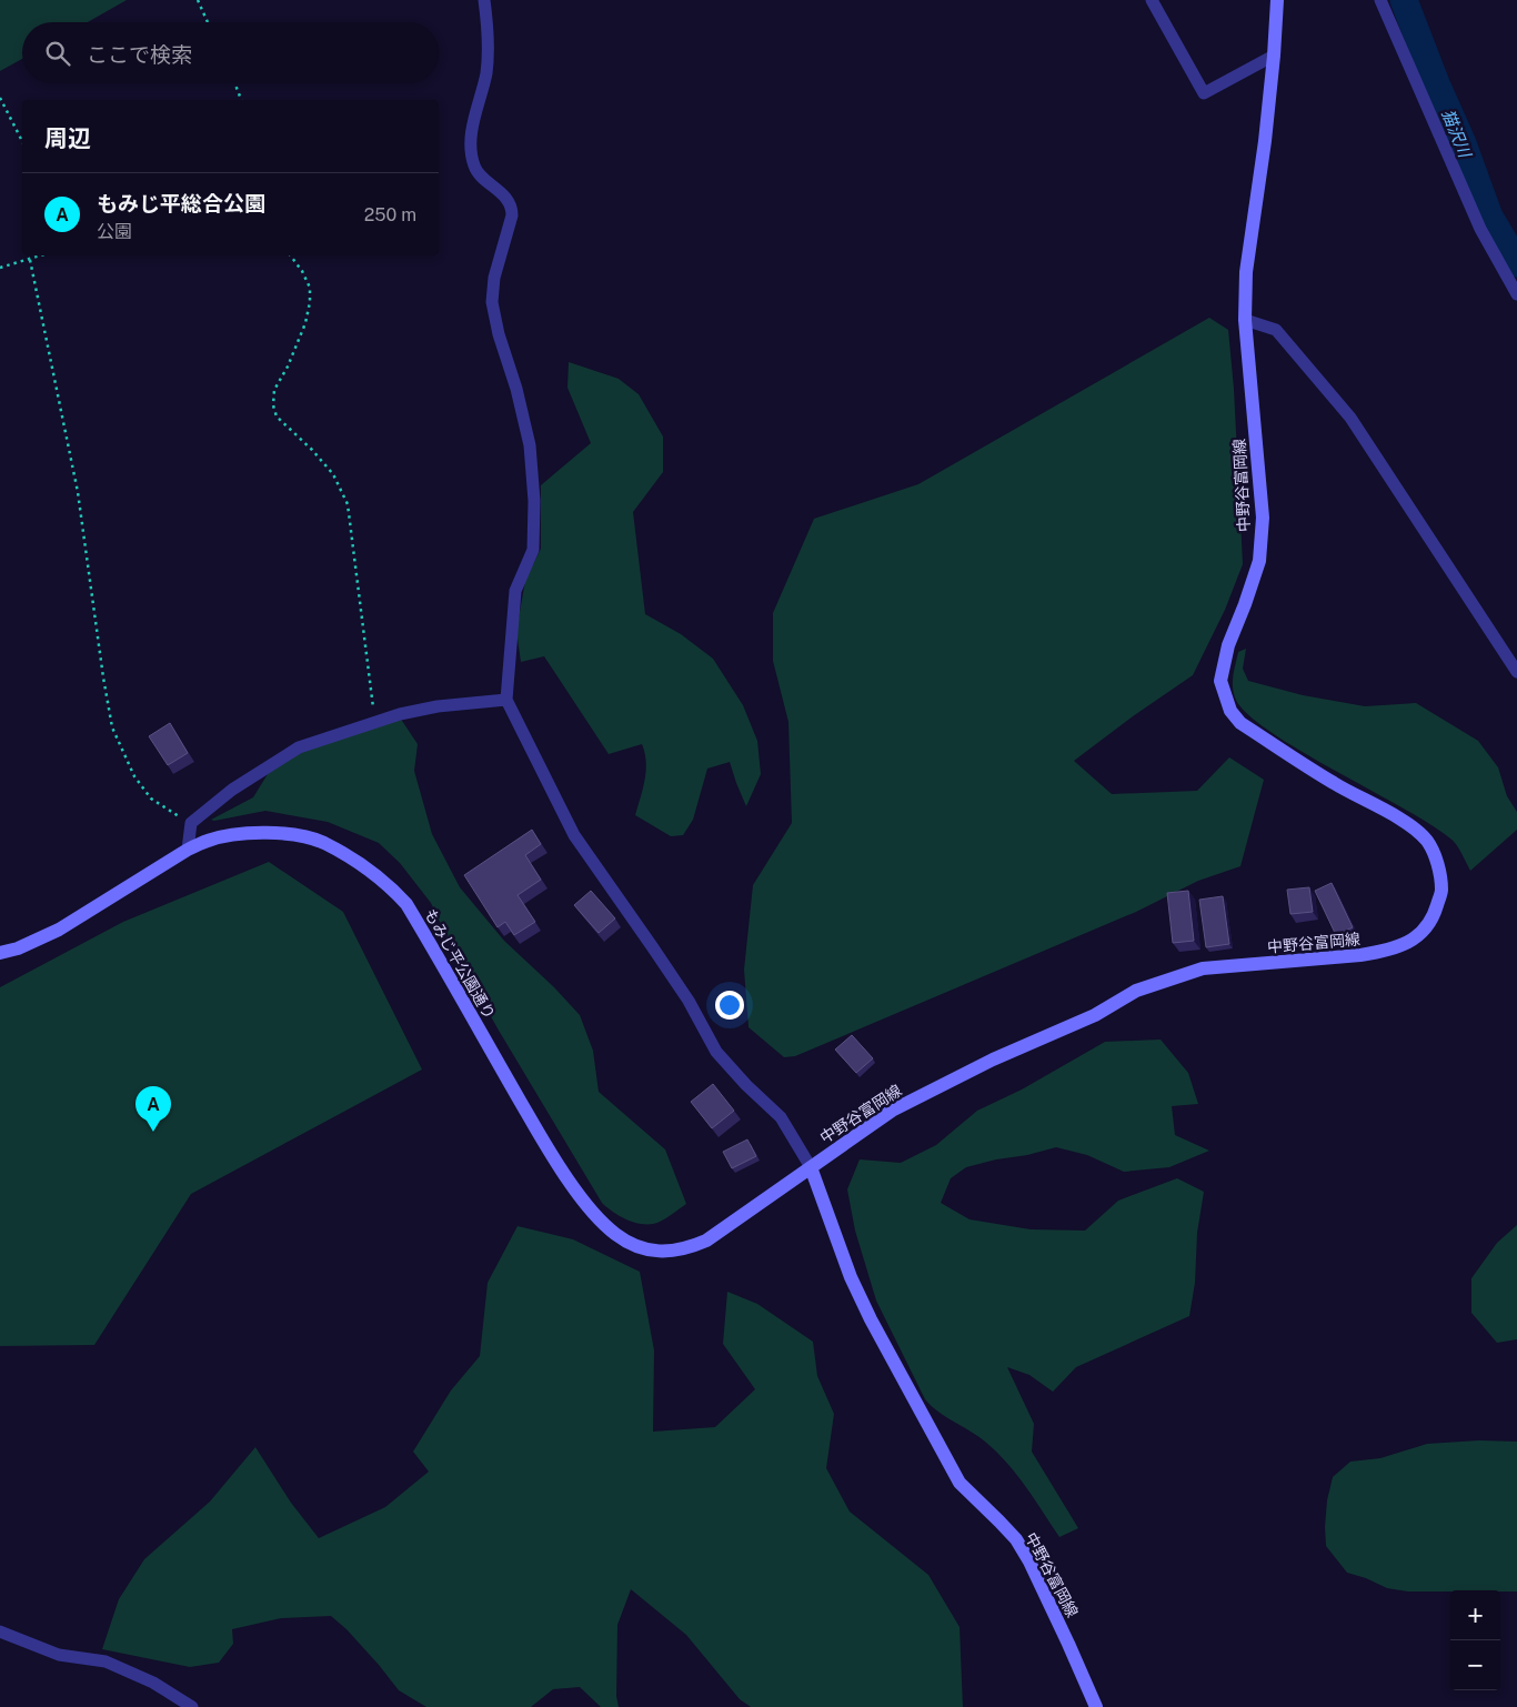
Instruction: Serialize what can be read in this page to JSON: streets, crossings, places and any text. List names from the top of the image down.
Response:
{
  "streets": {
    "main road": ["中野谷富岡線", "もみじ平公園通り"]
  },
  "crossings": [
    ["中野谷富岡線", "もみじ平公園通り"]
  ],
  "water": ["猫沢川"],
  "page": {
    "search": "ここで検索",
    "heading": "周辺",
    "list": [
      {
        "mark": "A",
        "name": "もみじ平総合公園",
        "note": "公園",
        "value": "250 m"
      }
    ],
    "pins": "A",
    "map_buttons": ["+", "−"]
  }
}
